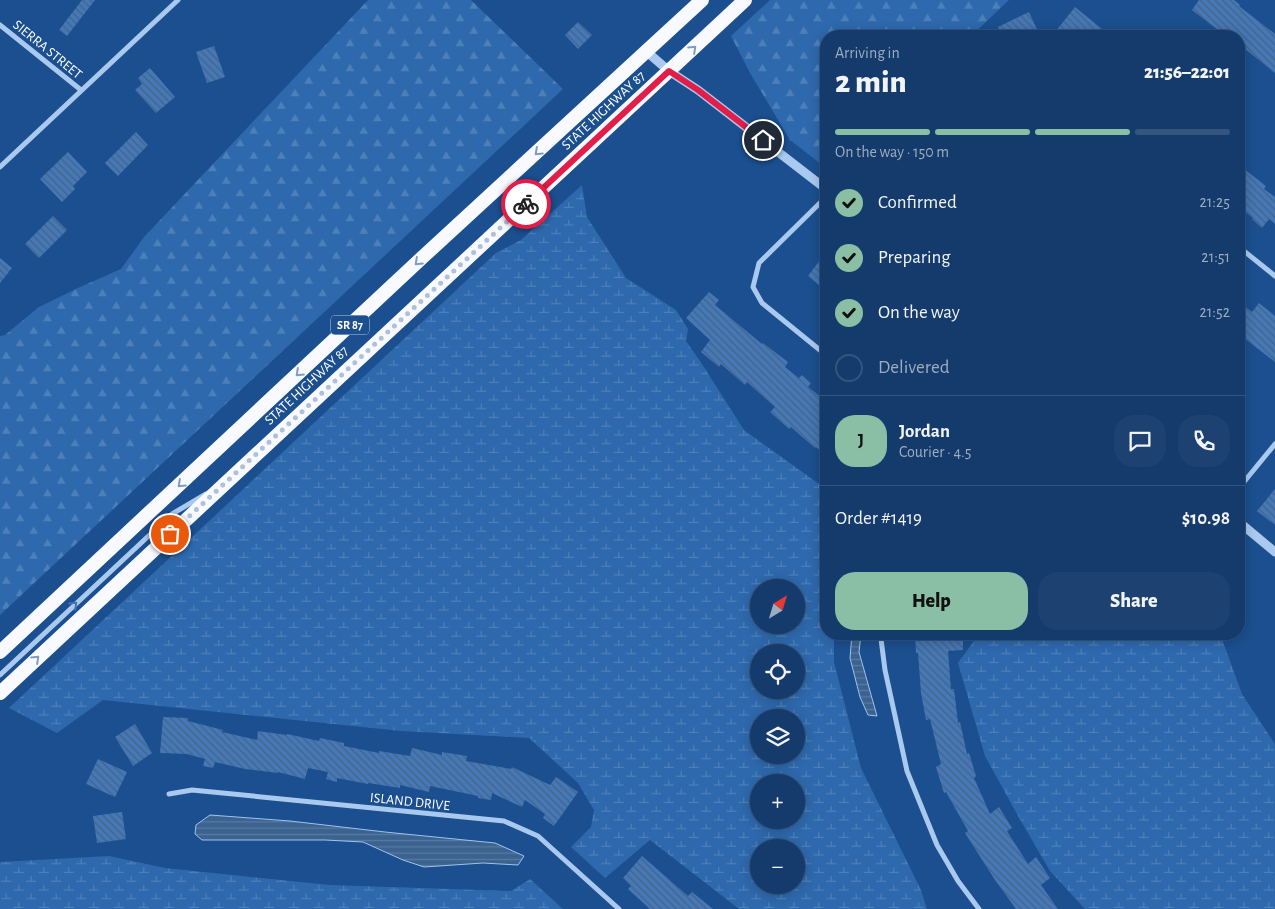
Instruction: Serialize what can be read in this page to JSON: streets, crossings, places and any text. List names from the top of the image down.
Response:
{
  "streets": {
    "highway": ["STATE HIGHWAY 87", "SR 87"],
    "street": ["SIERRA STREET", "ISLAND DRIVE"]
  },
  "north": "top right",
  "page": {
    "heading": ["2 min", "Arriving in", "21:56–22:01"],
    "panel": [
      "Jordan",
      "Courier · 4.5",
      "Order #1419",
      "$10.98"
    ],
    "bar": "On the way · 150 m",
    "list": [
      ["Confirmed", "21:25"],
      ["Preparing", "21:51"],
      ["On the way", "21:52"],
      "Delivered"
    ],
    "round": "J",
    "buttons": ["Help", "Share"],
    "map_buttons": ["+", "−"]
  }
}
